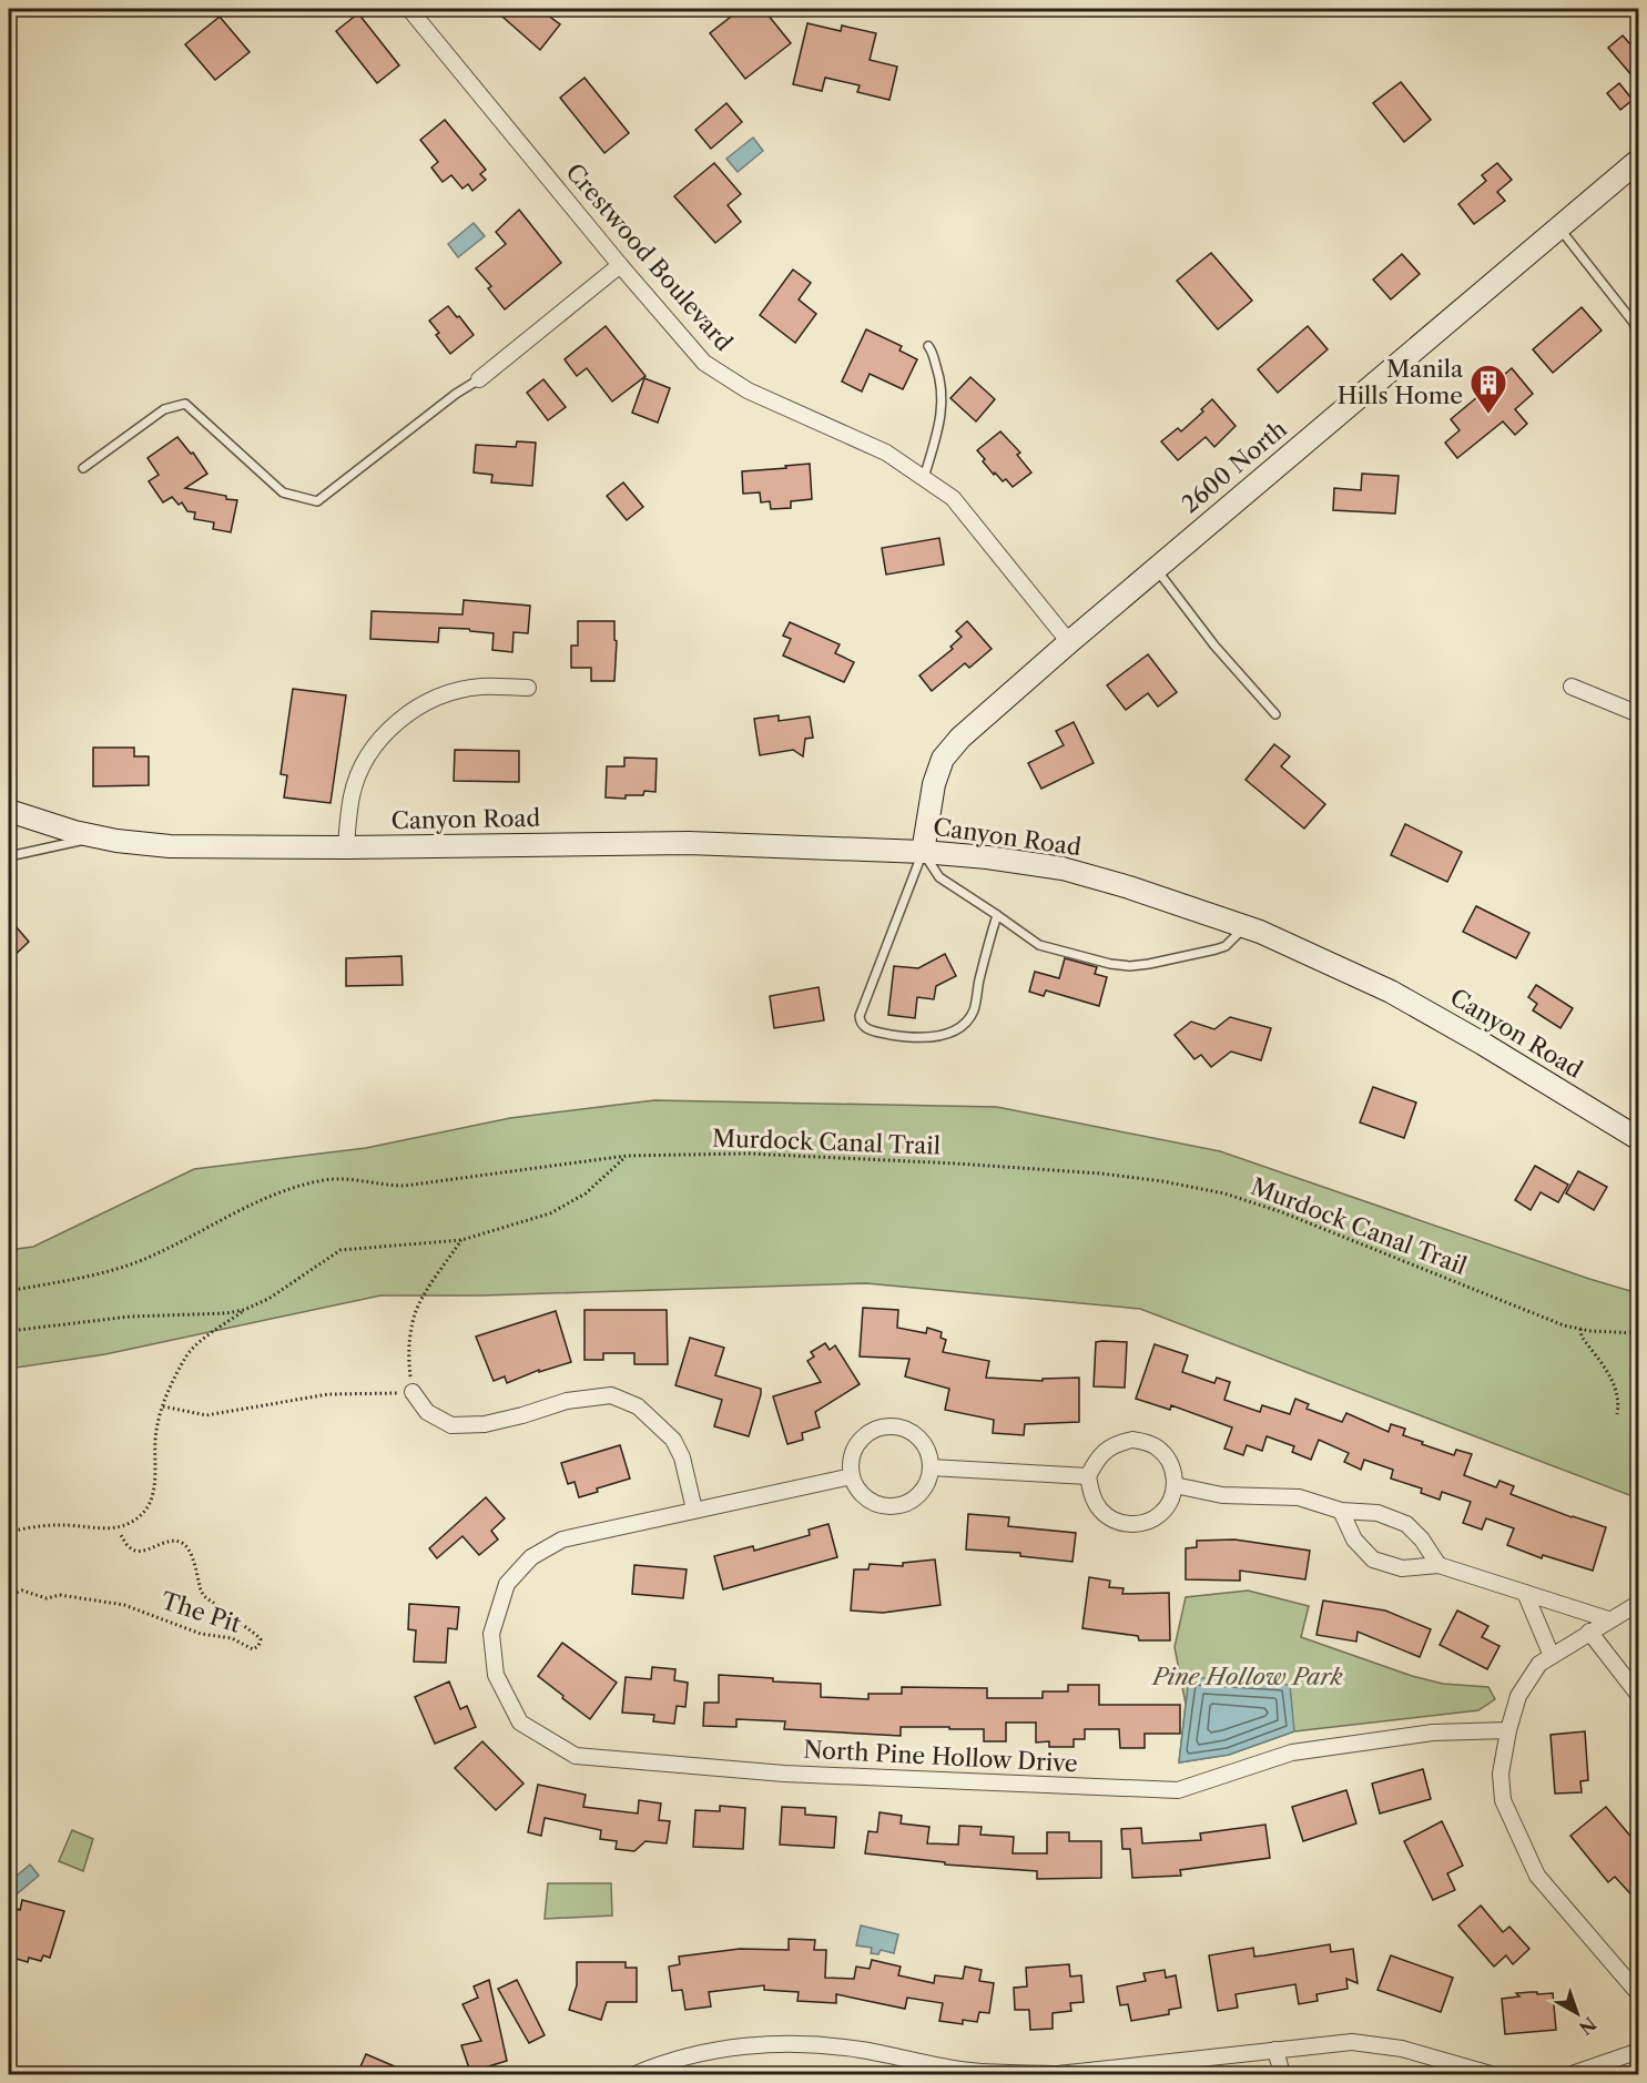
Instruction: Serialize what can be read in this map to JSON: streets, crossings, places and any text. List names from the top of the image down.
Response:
{
  "streets": {
    "main road": ["2600 North", "Canyon Road"],
    "street": ["Crestwood Boulevard", "North Pine Hollow Drive"],
    "path": ["Murdock Canal Trail", "The Pit"]
  },
  "crossings": [
    ["Crestwood Boulevard", "2600 North"],
    ["2600 North", "Canyon Road"]
  ],
  "parks": ["Pine Hollow Park"],
  "places": {
    "building": ["Manila Hills Home"]
  },
  "north": "bottom right"
}
